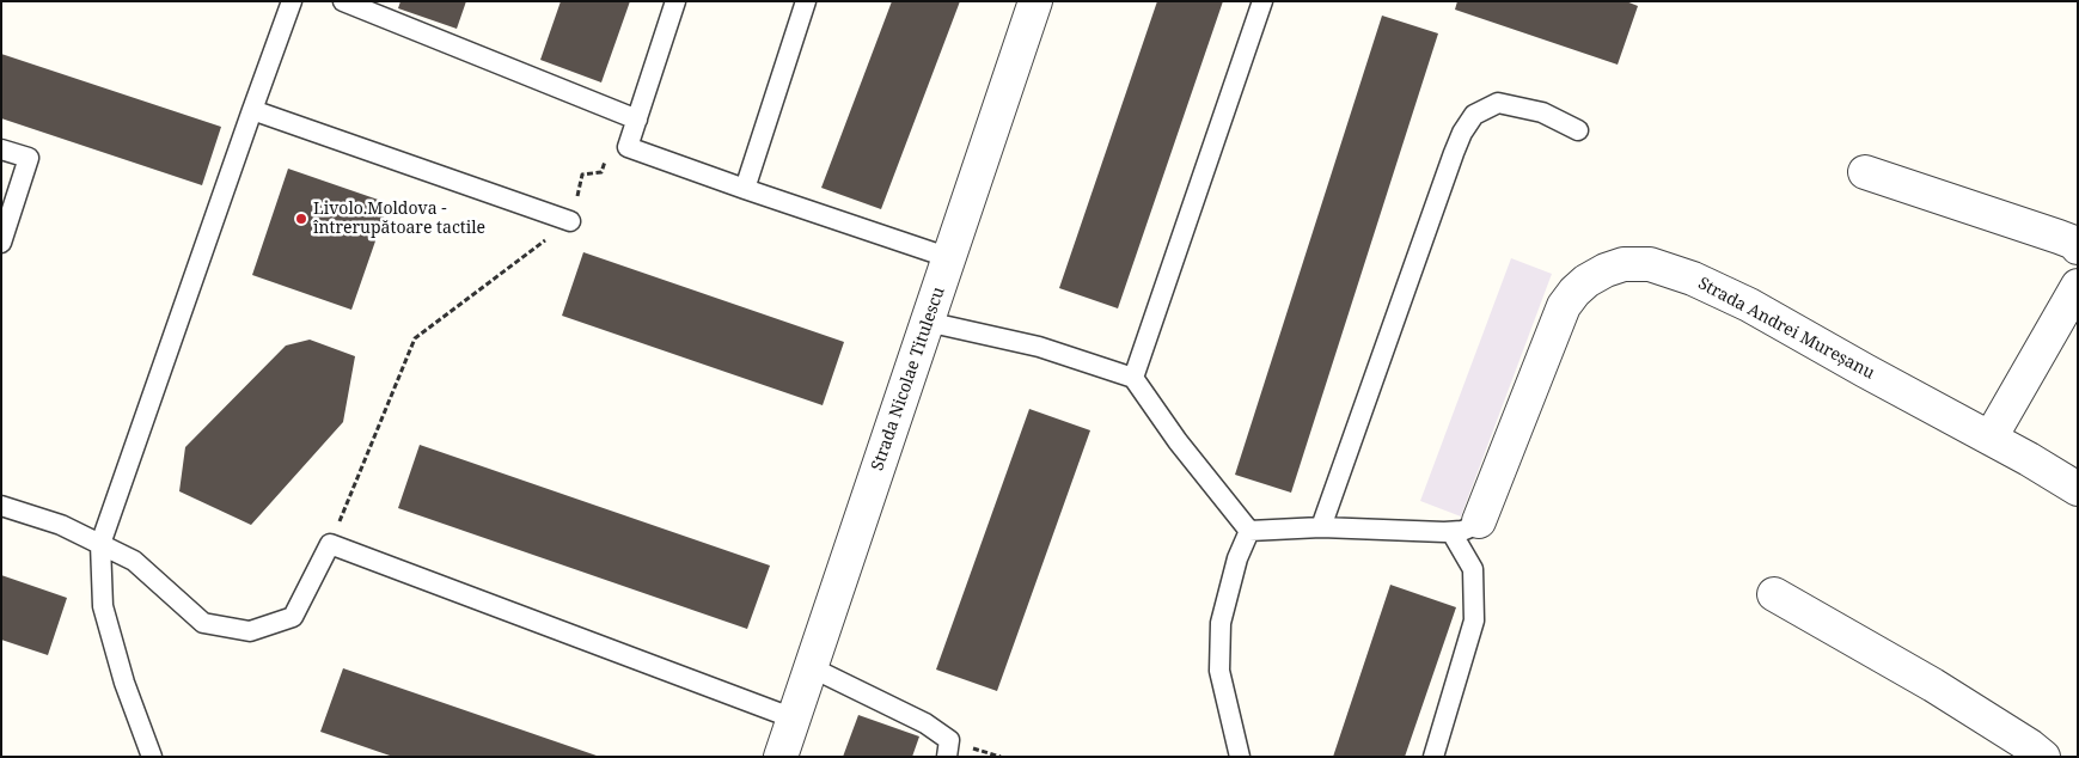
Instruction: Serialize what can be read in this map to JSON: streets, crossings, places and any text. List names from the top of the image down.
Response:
{
  "streets": {
    "street": ["Strada Andrei Mureșanu", "Strada Nicolae Titulescu"]
  },
  "places": ["Livolo.Moldova - întrerupătoare tactile"]
}
